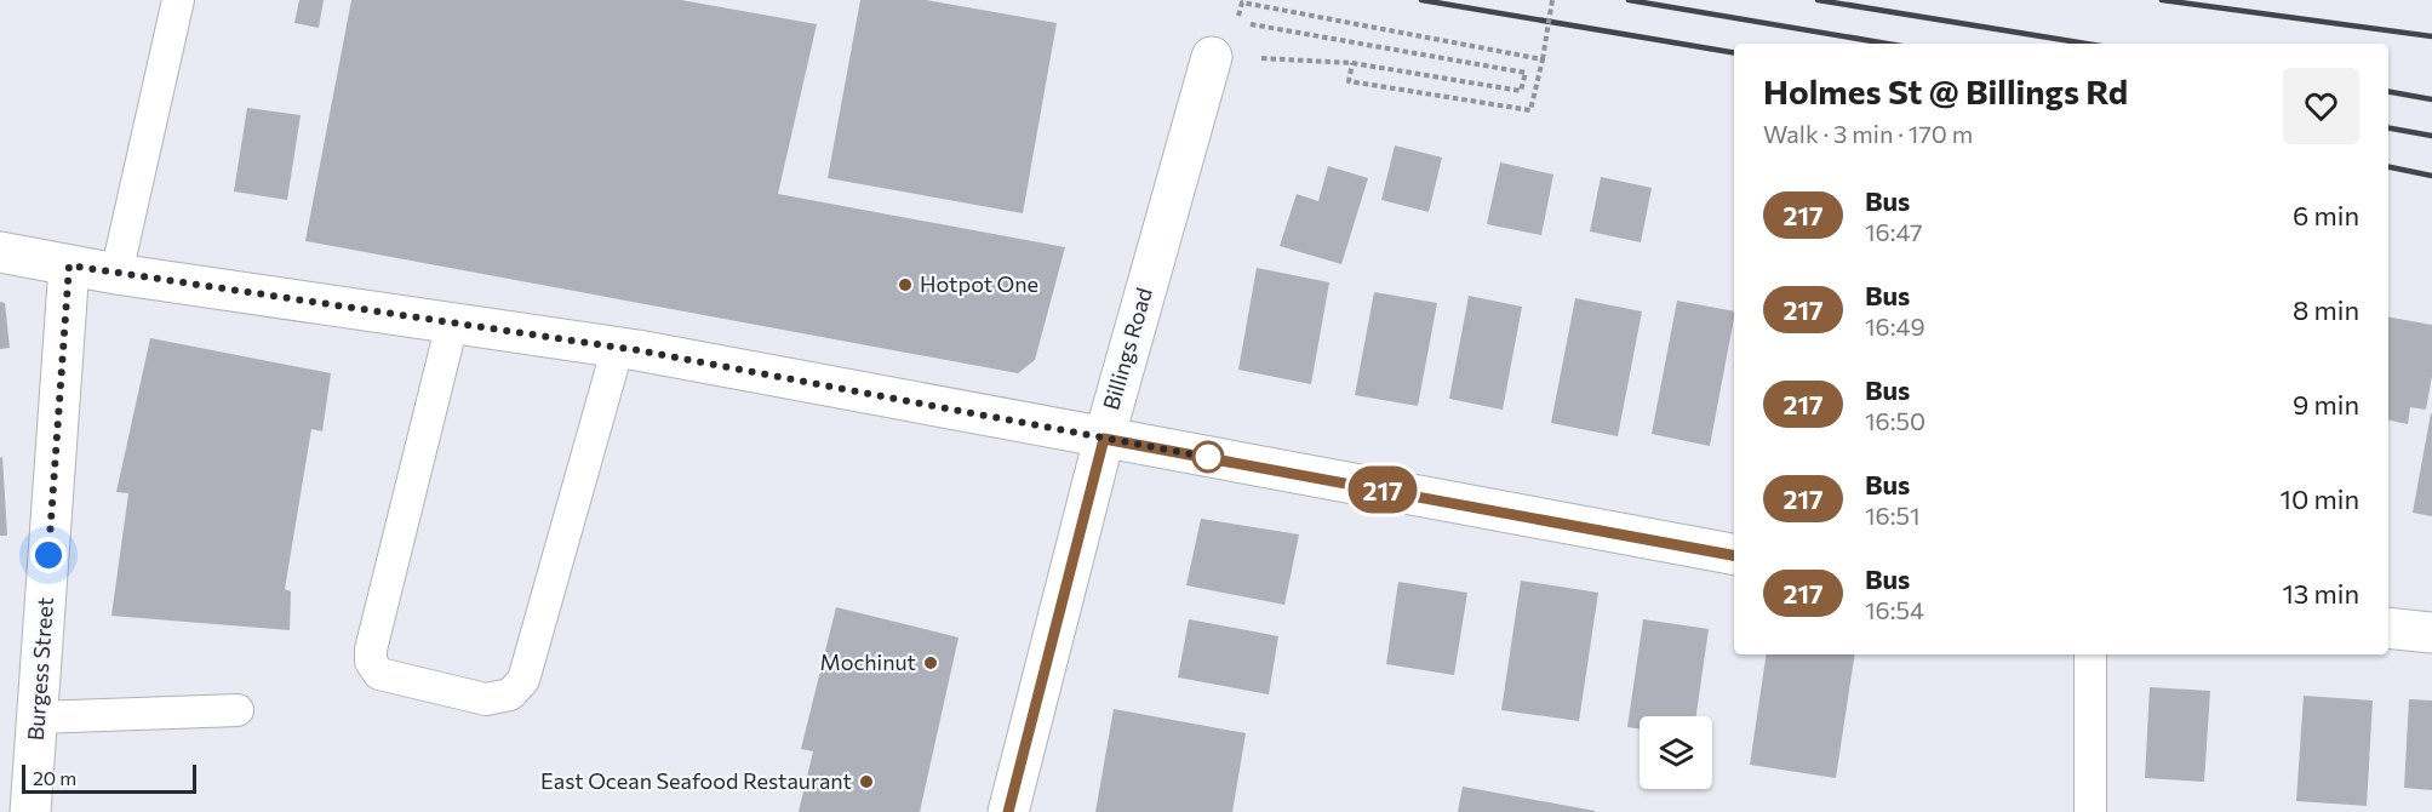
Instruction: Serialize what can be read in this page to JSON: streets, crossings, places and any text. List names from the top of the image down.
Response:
{
  "streets": {
    "street": ["Billings Road", "Burgess Street"]
  },
  "places": ["Hotpot One", "Mochinut", "East Ocean Seafood Restaurant"],
  "lines": ["bus line 217"],
  "scale_bar": "20 m",
  "page": {
    "on_map": "217",
    "heading": ["Holmes St @ Billings Rd", "Walk · 3 min · 170 m"],
    "list": [
      {
        "mark": "217",
        "name": "Bus",
        "note": "16:47",
        "value": "6 min"
      },
      {
        "mark": "217",
        "name": "Bus",
        "note": "16:49",
        "value": "8 min"
      },
      {
        "mark": "217",
        "name": "Bus",
        "note": "16:50",
        "value": "9 min"
      },
      {
        "mark": "217",
        "name": "Bus",
        "note": "16:51",
        "value": "10 min"
      },
      {
        "mark": "217",
        "name": "Bus",
        "note": "16:54",
        "value": "13 min"
      }
    ],
    "scale": "20 m"
  }
}
